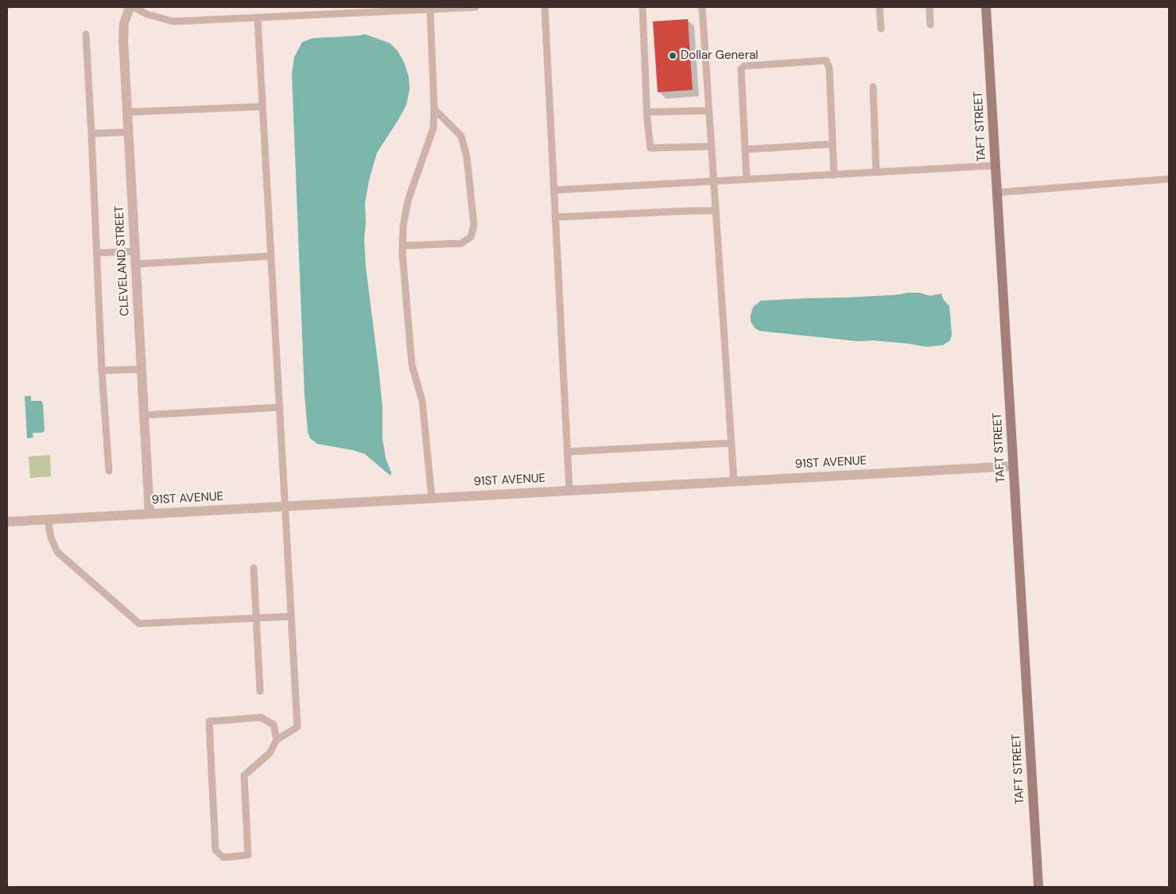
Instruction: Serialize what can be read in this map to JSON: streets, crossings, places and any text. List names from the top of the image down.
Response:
{
  "streets": {
    "main road": ["TAFT STREET"],
    "street": ["CLEVELAND STREET", "91ST AVENUE"]
  },
  "crossings": [
    ["TAFT STREET", "91ST AVENUE"],
    ["CLEVELAND STREET", "91ST AVENUE"]
  ],
  "places": ["Dollar General"]
}
